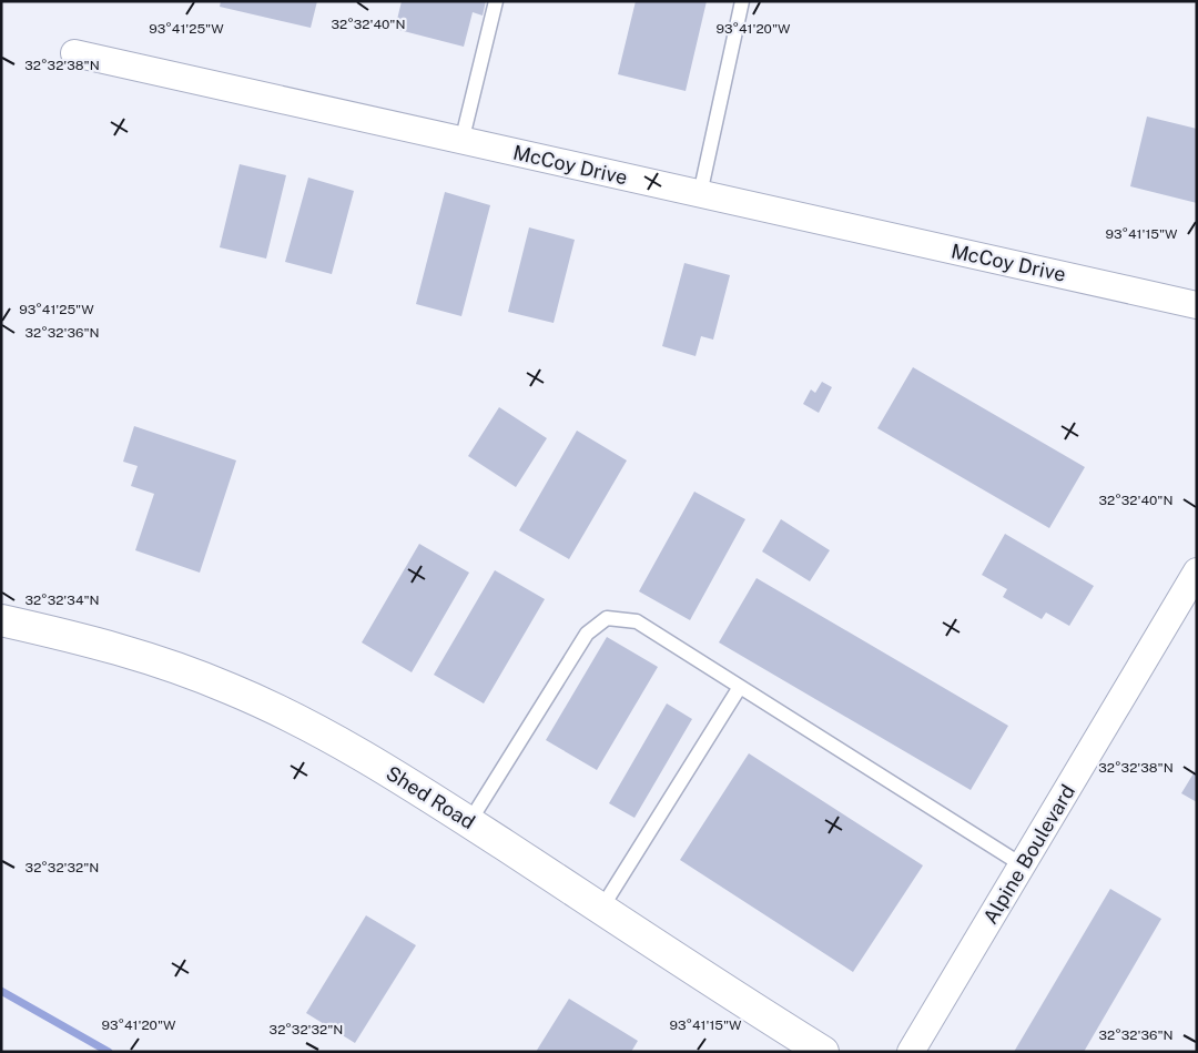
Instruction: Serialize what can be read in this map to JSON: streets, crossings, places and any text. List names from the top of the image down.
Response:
{
  "streets": {
    "street": ["McCoy Drive", "Shed Road", "Alpine Boulevard"]
  },
  "coordinates": [
    "32°32'40\"N",
    "93°41'25\"W",
    "93°41'20\"W",
    "32°32'38\"N",
    "93°41'15\"W",
    "32°32'36\"N",
    "32°32'34\"N",
    "32°32'32\"N"
  ]
}
